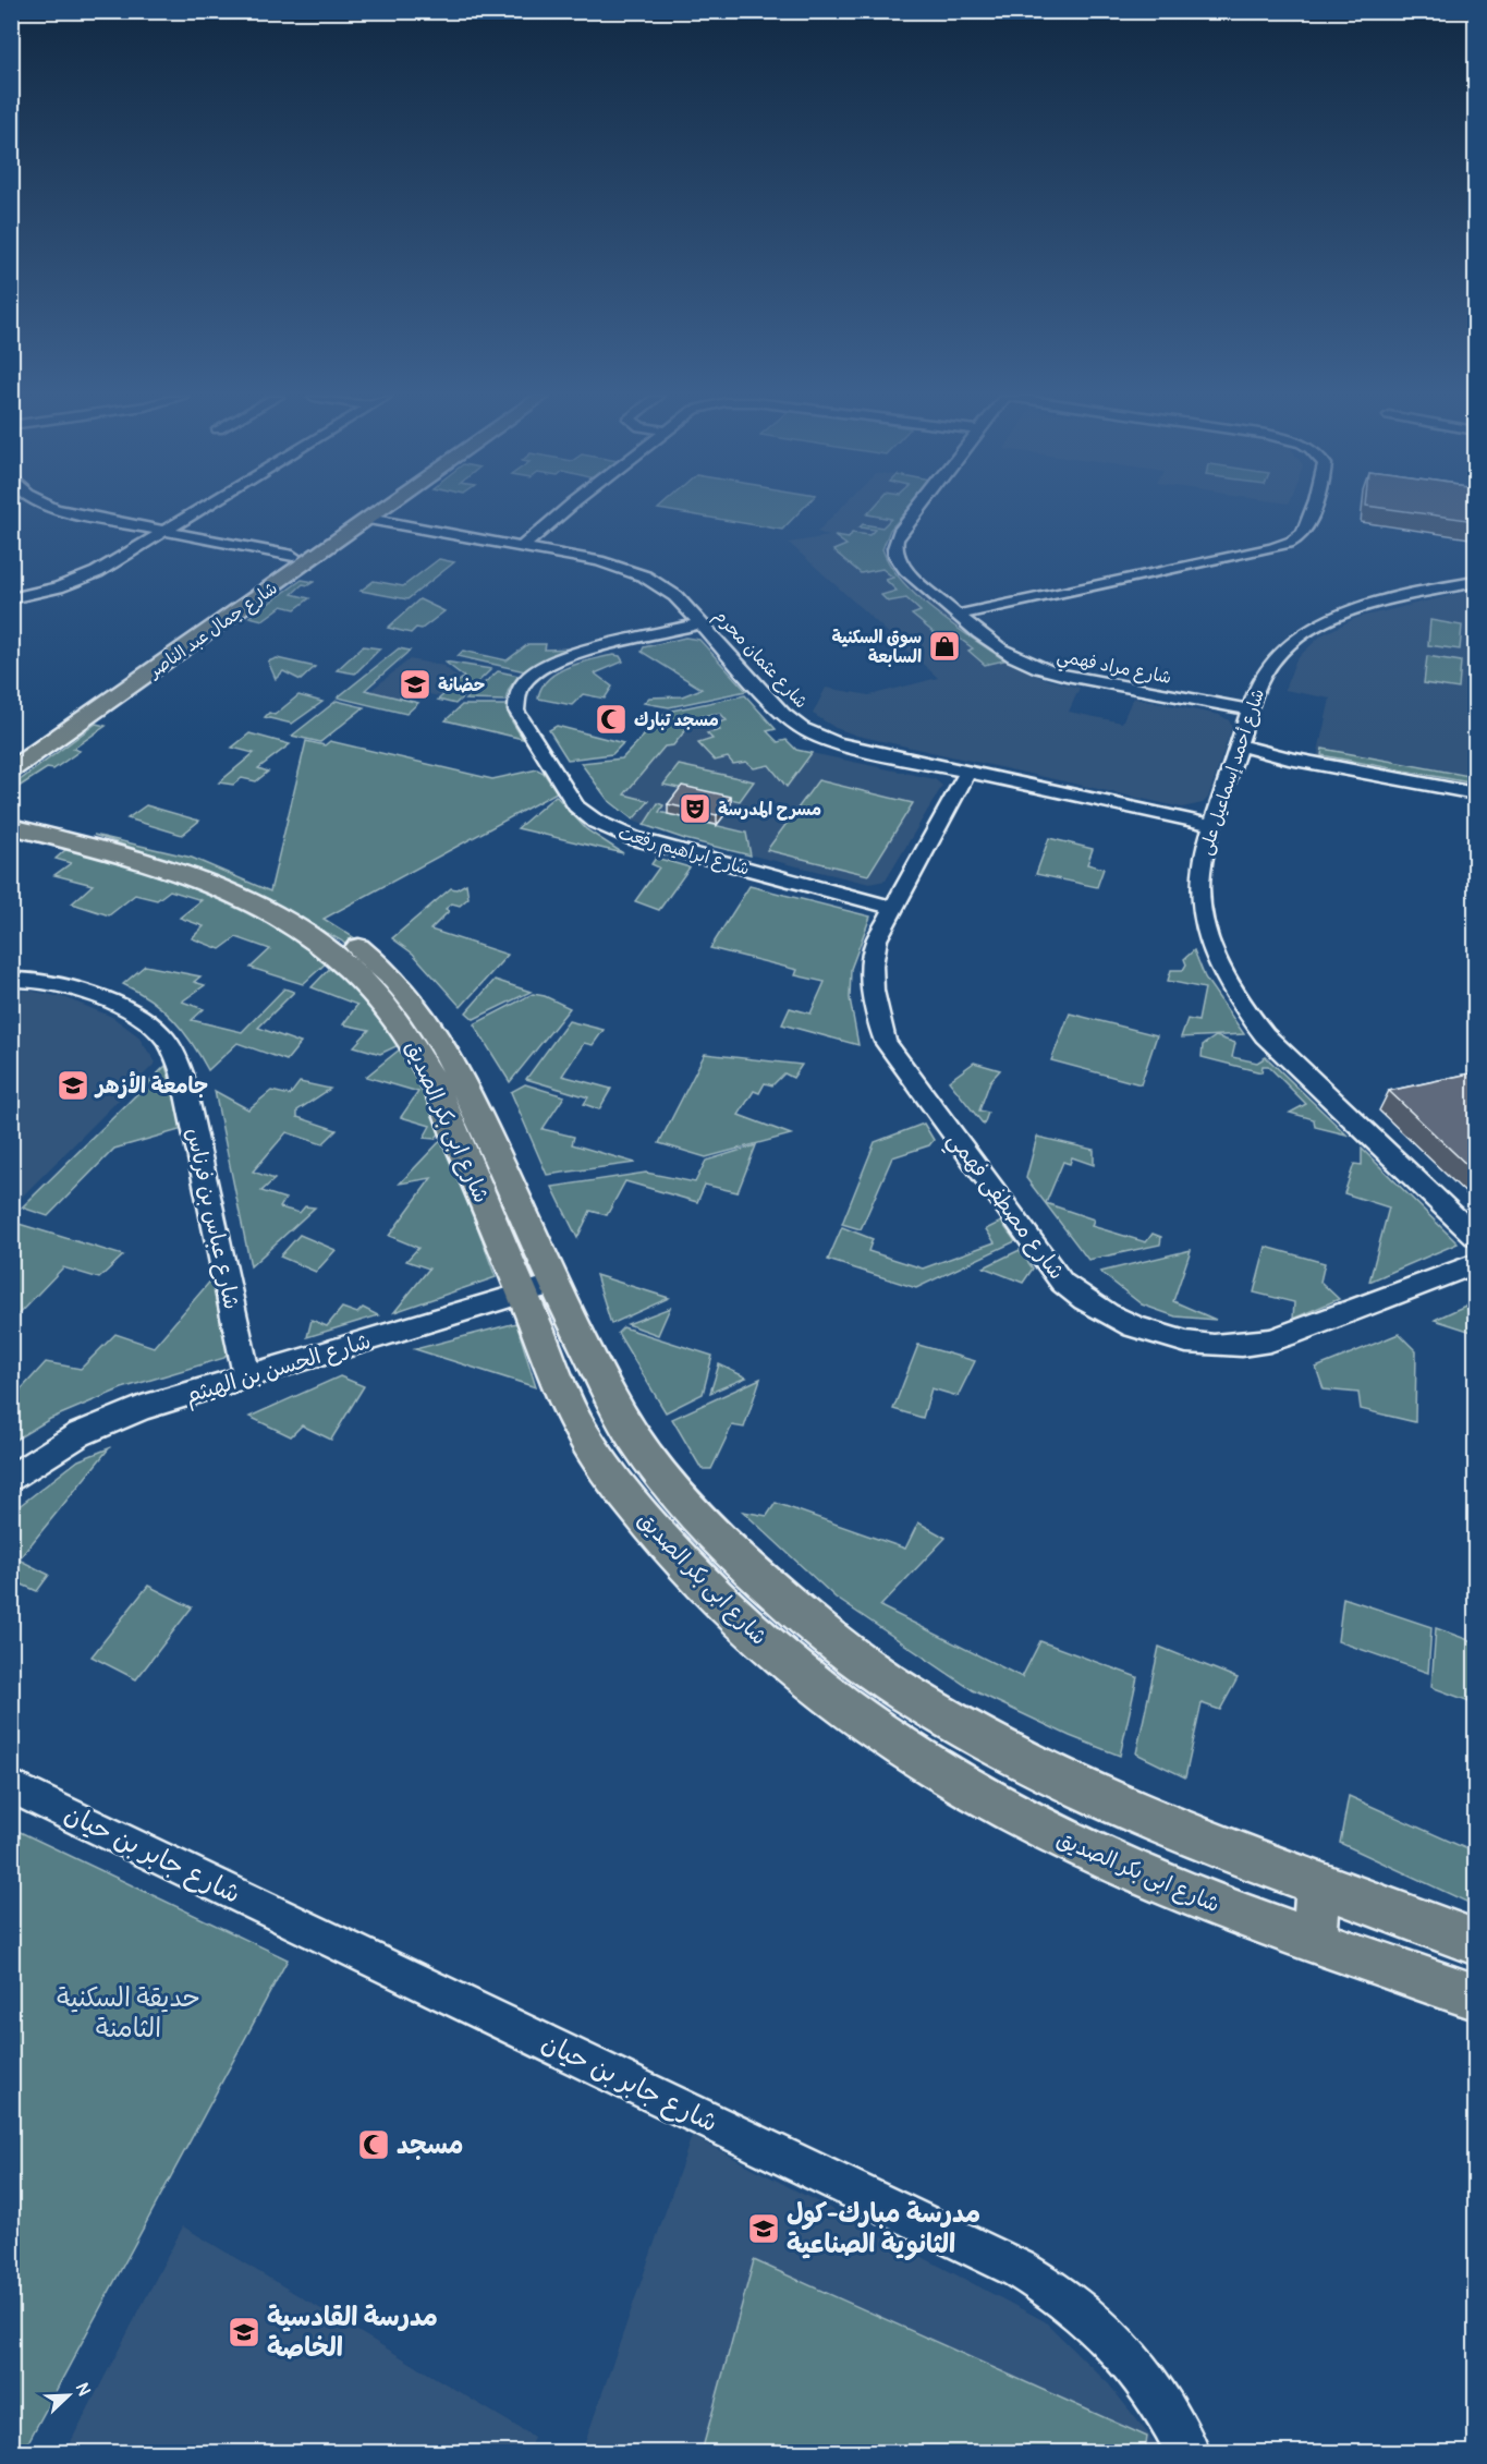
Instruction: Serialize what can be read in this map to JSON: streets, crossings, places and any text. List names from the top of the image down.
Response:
{
  "streets": {
    "main road": ["شارع جمال عبد الناصر", "شارع ابى بكر الصديق"],
    "street": [
      "شارع عثمان محرم",
      "شارع مراد فهمي",
      "شارع أحمد إسماعيل على",
      "شارع ابراهيم رفعت",
      "شارع مصطفى فهمي",
      "شارع عباس بن فرناس",
      "شارع الحسن بن الهيثم",
      "شارع جابر بن حيان"
    ]
  },
  "crossings": [
    ["شارع جمال عبد الناصر", "شارع عثمان محرم"],
    ["شارع عثمان محرم", "شارع أحمد إسماعيل على"],
    ["شارع عثمان محرم", "شارع ابراهيم رفعت"],
    ["شارع عثمان محرم", "شارع مصطفى فهمي"],
    ["شارع مراد فهمي", "شارع أحمد إسماعيل على"],
    ["شارع ابراهيم رفعت", "شارع مصطفى فهمي"],
    ["شارع ابى بكر الصديق", "شارع الحسن بن الهيثم"],
    ["شارع عباس بن فرناس", "شارع الحسن بن الهيثم"]
  ],
  "parks": ["حديقة السكنية الثامنة"],
  "places": {
    "shop": ["سوق السكنية السابعة"],
    "school or university": [
      "حضانة",
      "جامعة الأزهر",
      "مدرسة مبارك-كول الثانوية الصناعية",
      "مدرسة القادسية الخاصة"
    ],
    "mosque": ["مسجد تبارك", "مسجد"],
    "theatre": ["مسرح المدرسة"]
  },
  "north": "top right"
}
